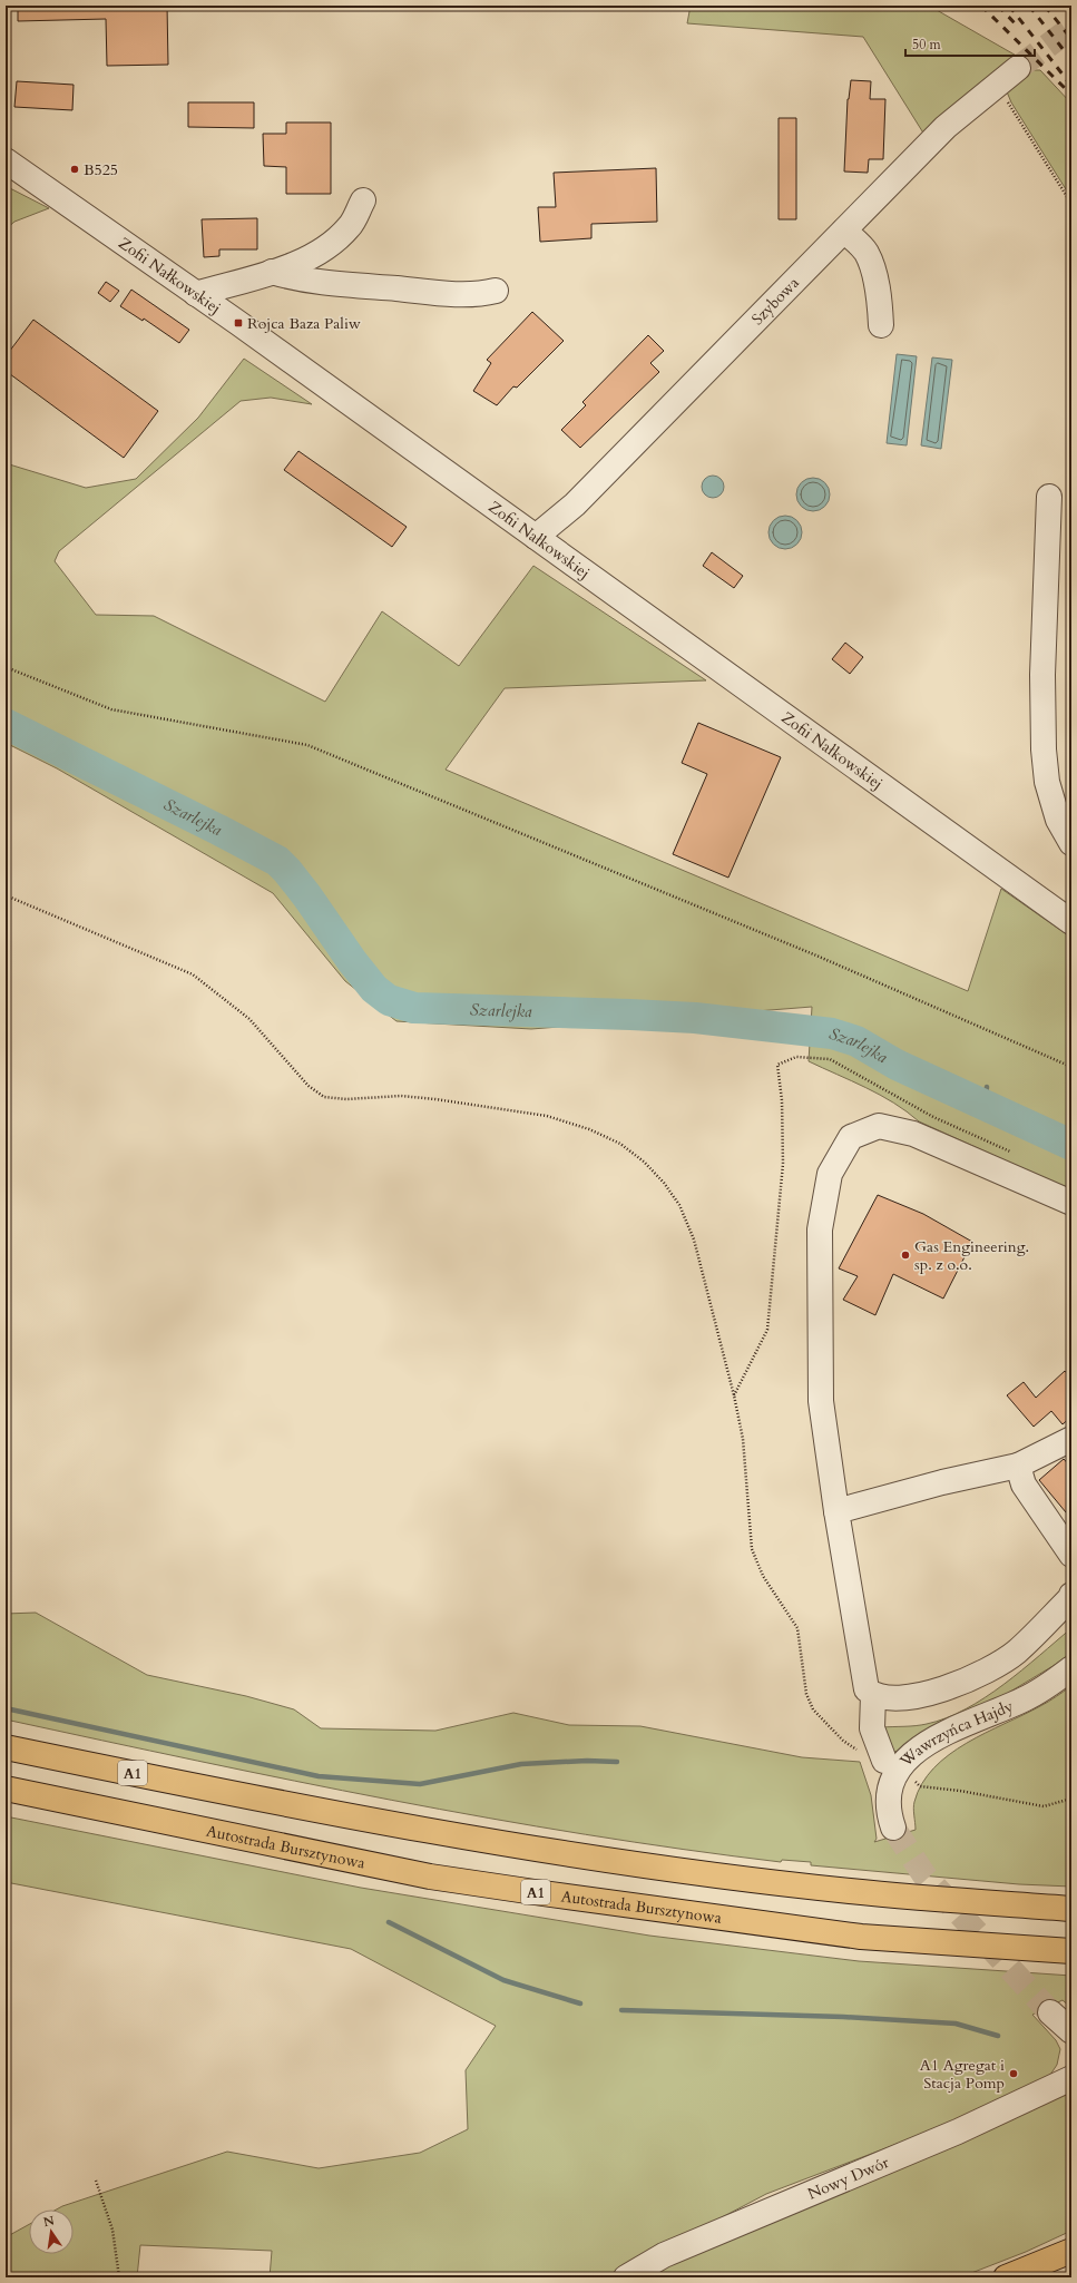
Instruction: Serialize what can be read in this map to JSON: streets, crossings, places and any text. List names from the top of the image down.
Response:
{
  "streets": {
    "main road": ["A1", "Autostrada Bursztynowa"],
    "street": [
      "Zofii Nałkowskiej",
      "Szybowa",
      "Wawrzyńca Hajdy",
      "Nowy Dwór"
    ]
  },
  "crossings": [
    ["Zofii Nałkowskiej", "Szybowa"]
  ],
  "water": ["Szarlejka"],
  "places": {
    "other": ["B525", "Gas Engineering. sp. z o.o.", "A1 Agregat i Stacja Pomp"],
    "transit": ["Rojca Baza Paliw"]
  },
  "scale_bar": "50 m",
  "north": "top"
}
